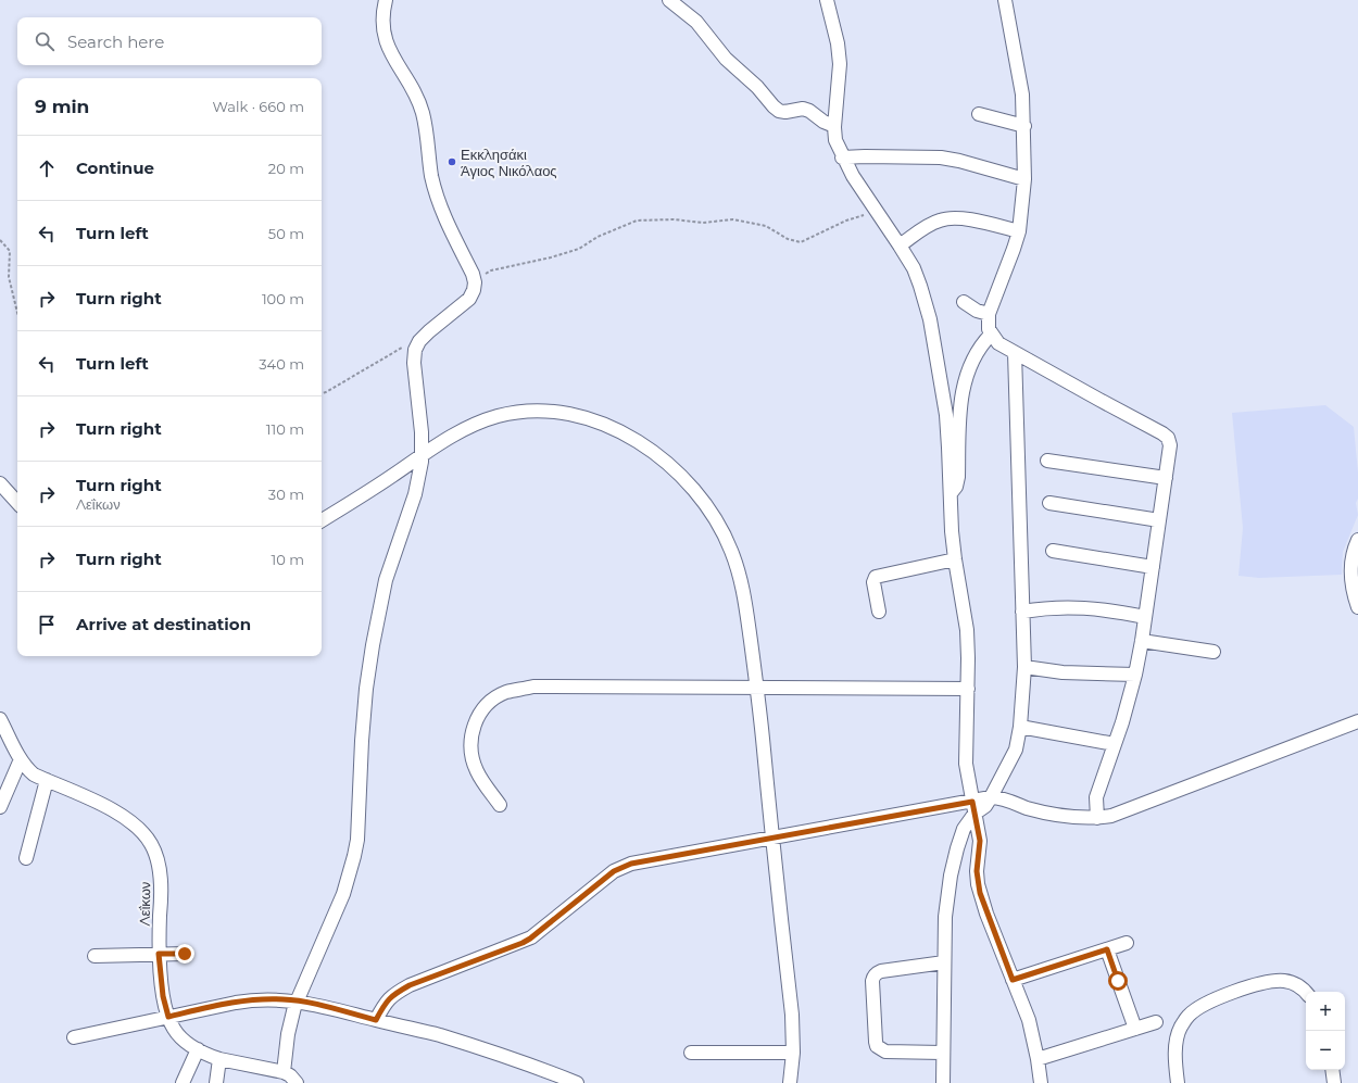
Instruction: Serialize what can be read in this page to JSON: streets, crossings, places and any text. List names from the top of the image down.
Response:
{
  "streets": {
    "street": ["Λεΐκων"]
  },
  "places": ["Εκκλησάκι Άγιος Νικόλαος"],
  "page": {
    "search": "Search here",
    "heading": ["9 min", "Walk · 660 m"],
    "list": [
      ["Continue", "20 m"],
      ["Turn left", "50 m"],
      ["Turn right", "100 m"],
      ["Turn left", "340 m"],
      ["Turn right", "110 m"],
      ["Turn right", "Λεΐκων", "30 m"],
      ["Turn right", "10 m"],
      "Arrive at destination"
    ],
    "map_buttons": ["+", "−"]
  }
}
